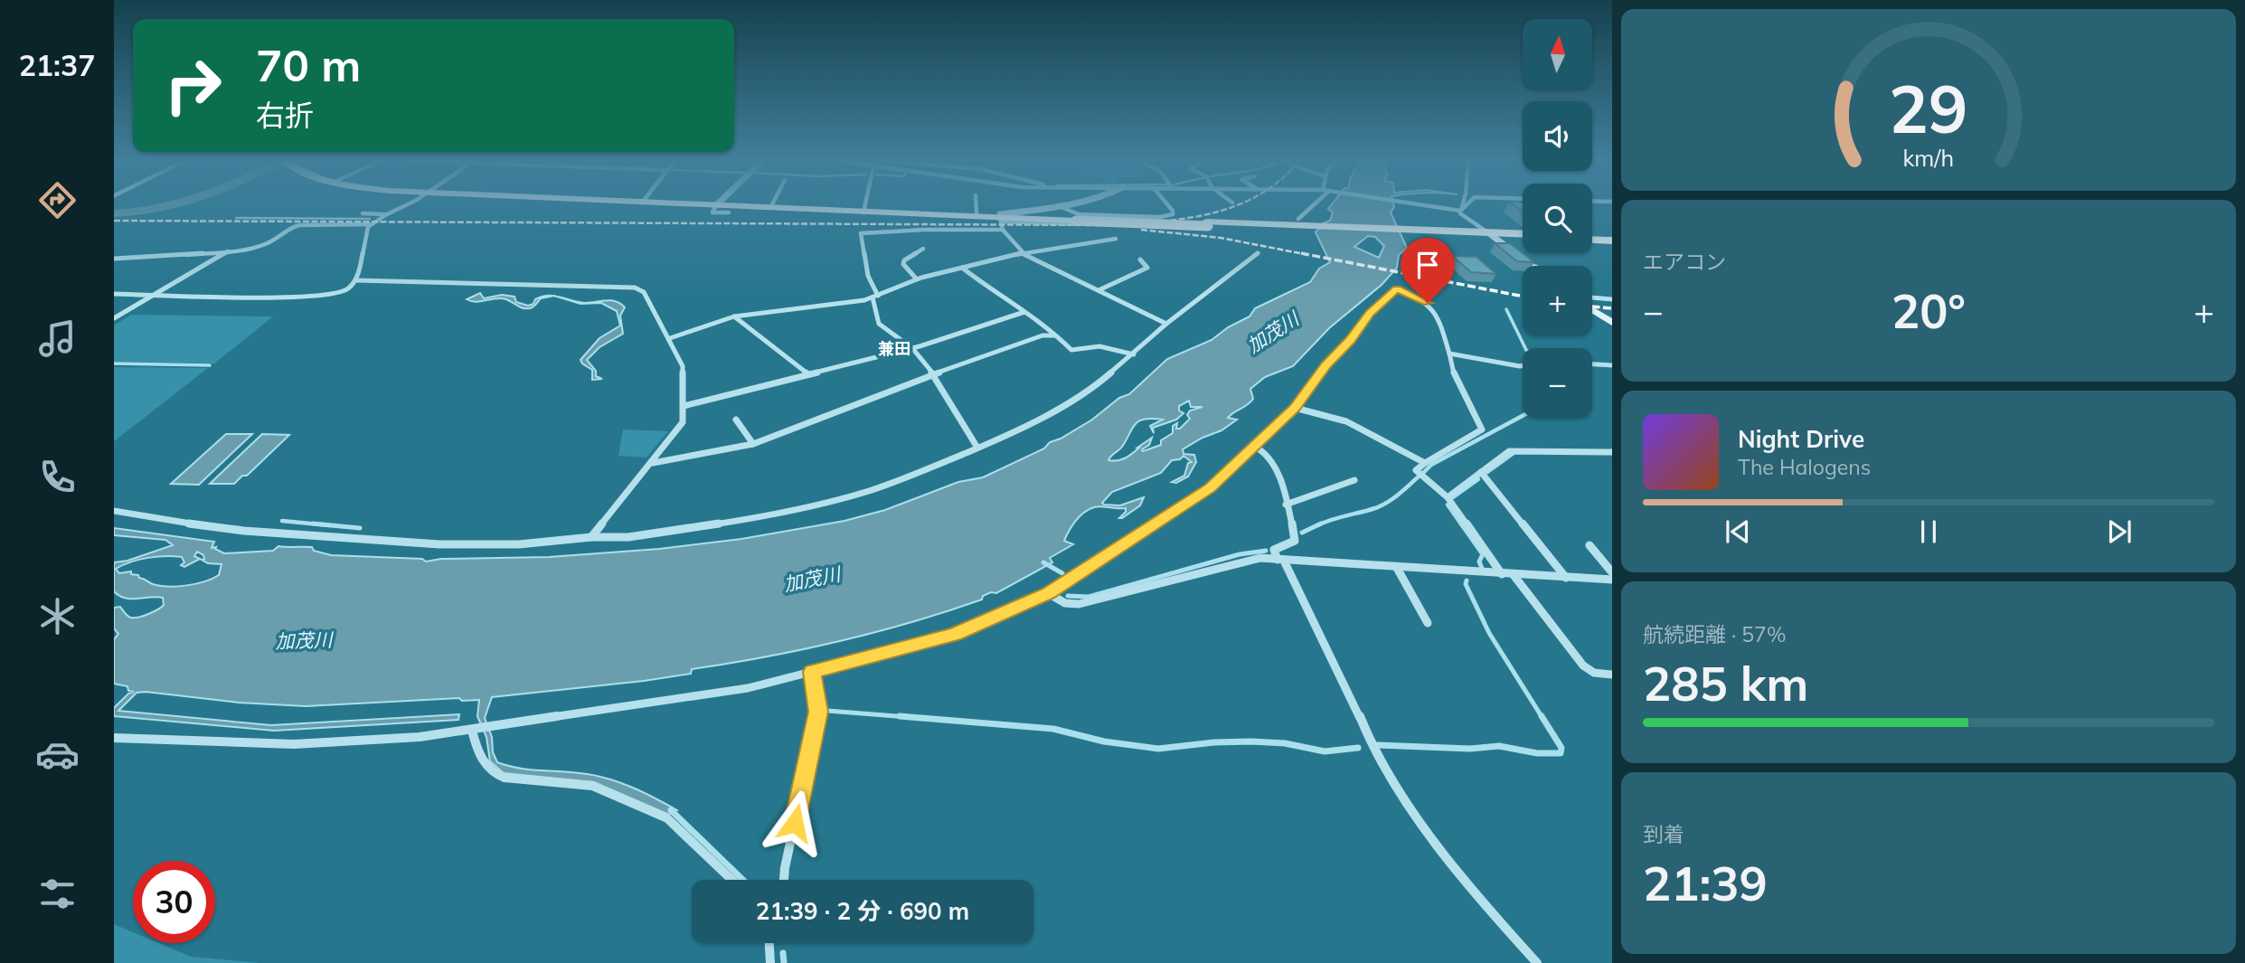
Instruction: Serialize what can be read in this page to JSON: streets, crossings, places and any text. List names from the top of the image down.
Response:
{
  "districts": ["兼田"],
  "water": ["加茂川"],
  "north": "top",
  "page": {
    "tabs": "21:37",
    "map_buttons": ["+", "−"],
    "turn": ["70 m", "右折"],
    "tile": [
      "エアコン",
      ["航続距離 · 57%", "285 km"],
      ["到着", "21:39"]
    ],
    "heat": ["−", "20°", "+"],
    "song": ["Night Drive", "The Halogens"],
    "limit": "30",
    "trip": "21:39 · 2 分 · 690 m",
    "gauge": ["29", "km/h"]
  }
}
